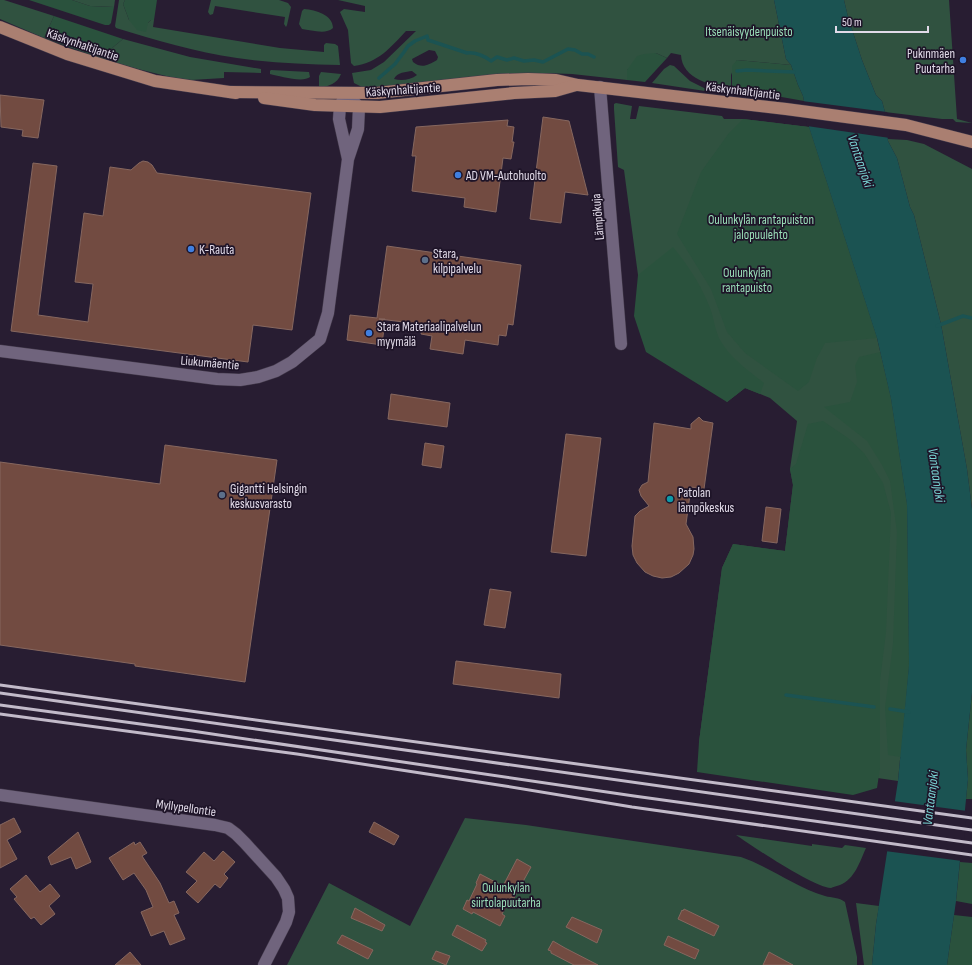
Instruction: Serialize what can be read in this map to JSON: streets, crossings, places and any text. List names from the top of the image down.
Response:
{
  "streets": {
    "main road": ["Käskynhaltijantie"],
    "street": ["Lämpökuja", "Liukumäentie", "Myllypellontie"]
  },
  "crossings": [
    ["Käskynhaltijantie", "Lämpökuja"],
    ["Käskynhaltijantie", "Liukumäentie"]
  ],
  "water": ["Vantaanjoki"],
  "parks": [
    "Itsenäisyydenpuisto",
    "Oulunkylän rantapuiston jalopuulehto",
    "Oulunkylän rantapuisto",
    "Oulunkylän siirtolapuutarha"
  ],
  "places": [
    "Pukinmäen Puutarha",
    "AD VM-Autohuolto",
    "K-Rauta",
    "Stara, kilpipalvelu",
    "Stara Materiaalipalvelun myymälä",
    "Gigantti Helsingin keskusvarasto",
    "Patolan lämpökeskus"
  ],
  "scale_bar": "50 m"
}
